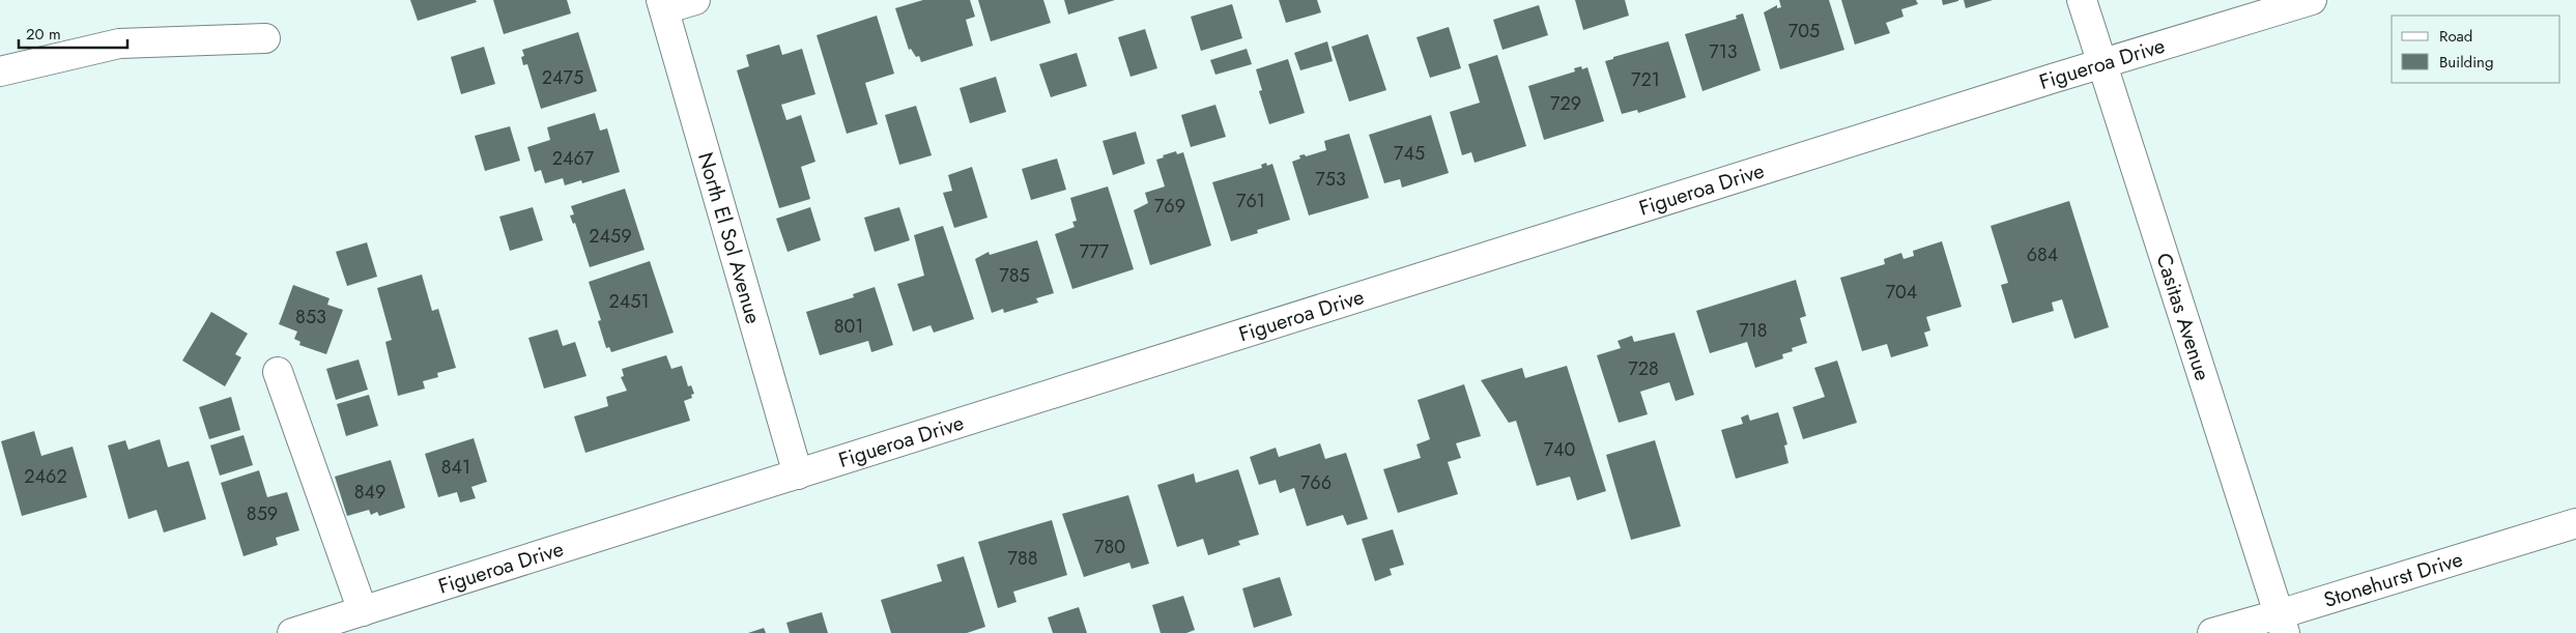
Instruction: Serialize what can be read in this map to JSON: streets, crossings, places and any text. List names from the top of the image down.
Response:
{
  "streets": {
    "street": [
      "Figueroa Drive",
      "North El Sol Avenue",
      "Casitas Avenue",
      "Stonehurst Drive"
    ]
  },
  "crossings": [
    ["Figueroa Drive", "North El Sol Avenue"],
    ["Figueroa Drive", "Casitas Avenue"],
    ["Casitas Avenue", "Stonehurst Drive"]
  ],
  "house_numbers": [
    "705",
    "713",
    "2475",
    "721",
    "729",
    "745",
    "2467",
    "753",
    "761",
    "769",
    "2459",
    "777",
    "684",
    "785",
    "704",
    "2451",
    "853",
    "801",
    "718",
    "728",
    "740",
    "841",
    "2462",
    "766",
    "849",
    "859",
    "780",
    "788"
  ],
  "legend": ["Road", "Building"],
  "scale_bar": "20 m"
}
